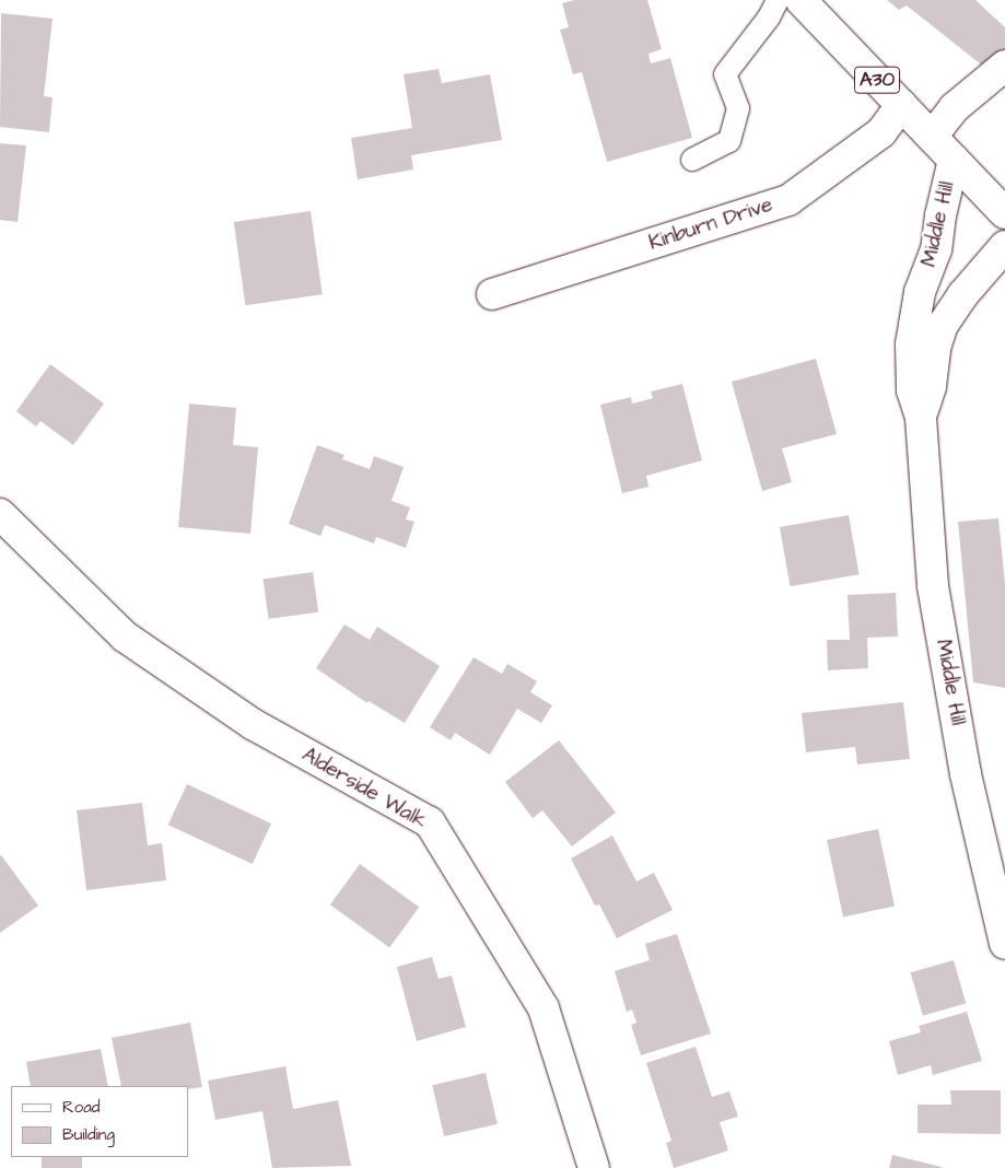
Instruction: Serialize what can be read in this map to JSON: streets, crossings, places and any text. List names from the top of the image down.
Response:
{
  "streets": {
    "street": [
      "A30",
      "Kinburn Drive",
      "Middle Hill",
      "Alderside Walk"
    ]
  },
  "crossings": [
    ["A30", "Kinburn Drive"],
    ["A30", "Middle Hill"]
  ],
  "legend": ["Road", "Building"]
}
